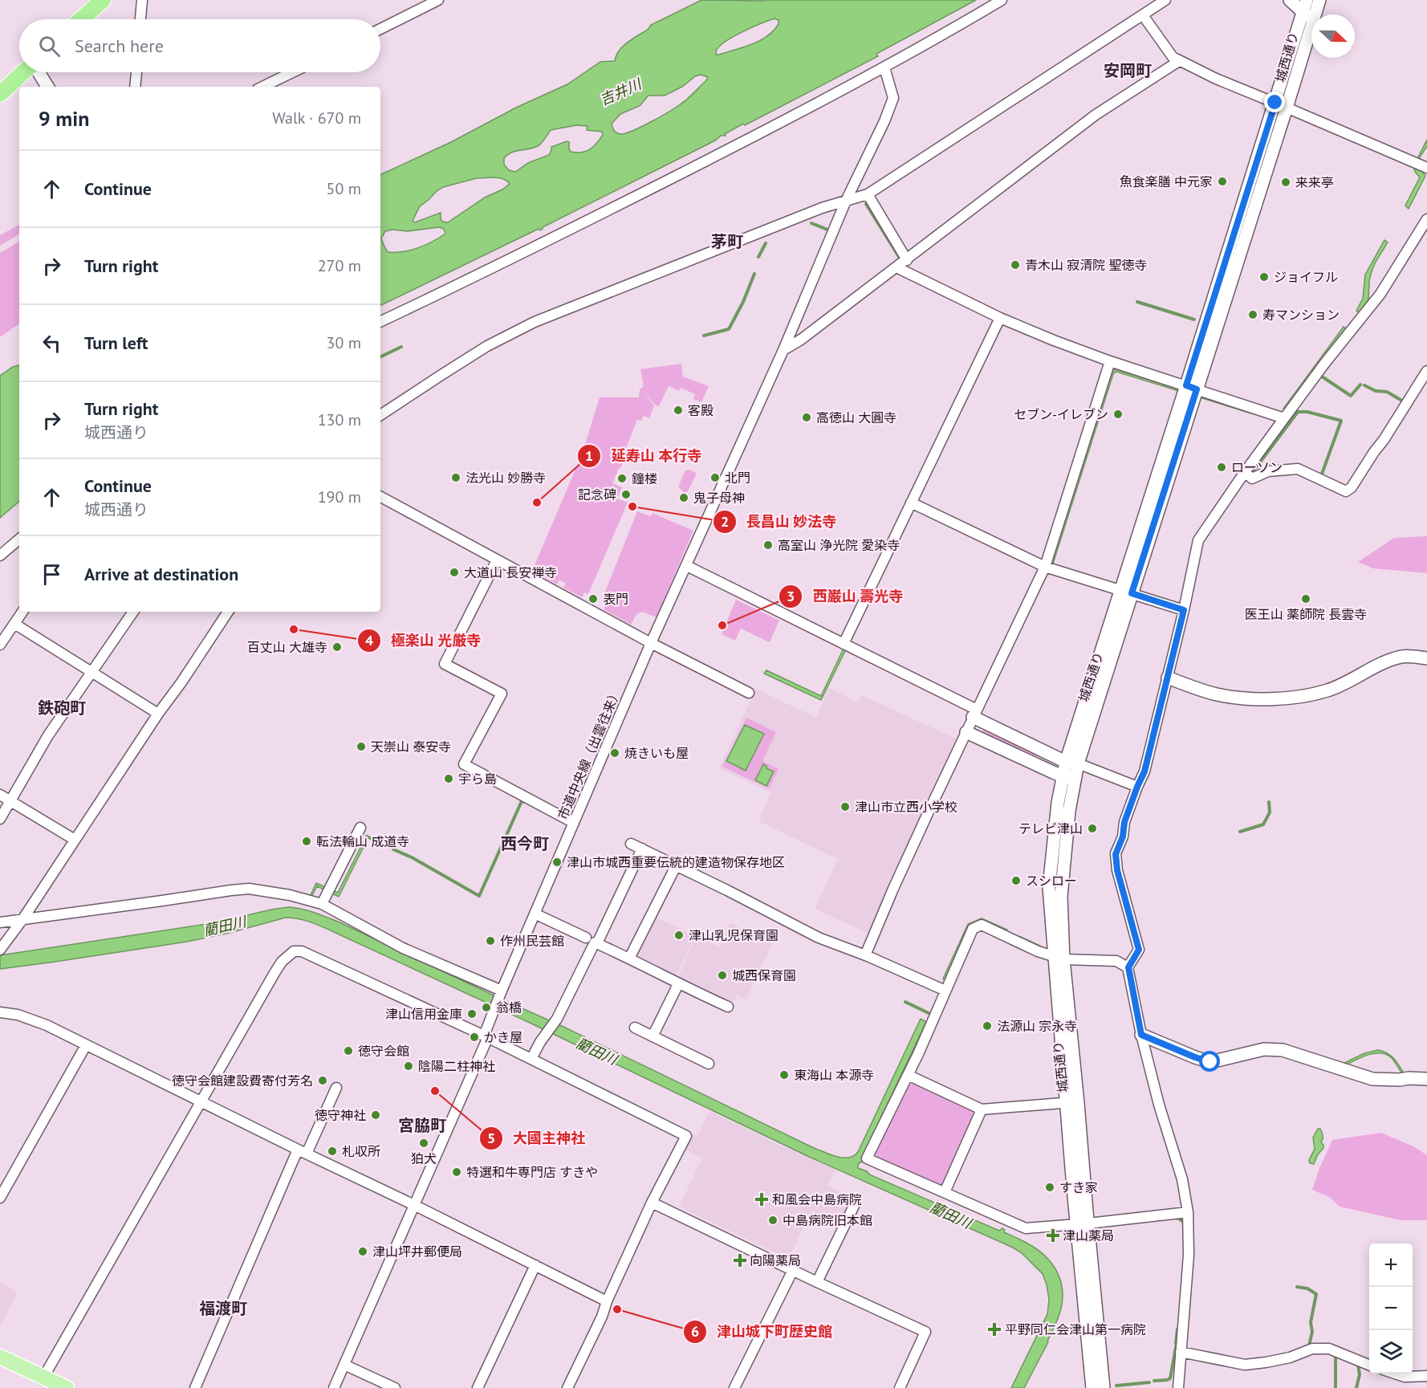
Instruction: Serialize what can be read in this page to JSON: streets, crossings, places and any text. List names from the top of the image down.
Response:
{
  "streets": {
    "street": ["城西通り", "市道中央線（出雲往来）"]
  },
  "districts": [
    "安岡町",
    "茅町",
    "鉄砲町",
    "西今町",
    "宮脇町",
    "福渡町"
  ],
  "water": ["吉井川", "藺田川"],
  "places": {
    "other": [
      "魚食楽膳 中元家",
      "来来亭",
      "青木山 寂清院 聖徳寺",
      "ジョイフル",
      "寿マンション",
      "客殿",
      "セブン-イレブン",
      "高徳山 大圓寺",
      "ローソン",
      "法光山 妙勝寺",
      "北門",
      "鐘楼",
      "記念碑",
      "鬼子母神",
      "延寿山 本行寺",
      "長昌山 妙法寺",
      "高室山 浄光院 愛染寺",
      "大道山 長安禅寺",
      "表門",
      "医王山 薬師院 長雲寺",
      "西巌山 壽光寺",
      "極楽山 光厳寺",
      "百丈山 大雄寺",
      "天崇山 泰安寺",
      "焼きいも屋",
      "宇ら島",
      "津山市立西小学校",
      "テレビ津山",
      "転法輪山 成道寺",
      "津山市城西重要伝統的建造物保存地区",
      "スシロー",
      "津山乳児保育園",
      "作州民芸館",
      "城西保育園",
      "翁橋",
      "津山信用金庫",
      "法源山 宗永寺",
      "かき屋",
      "徳守会館",
      "陰陽二柱神社",
      "東海山 本源寺",
      "徳守会館建設費寄付芳名",
      "大國主神社",
      "徳守神社",
      "狛犬",
      "札収所",
      "特選和牛専門店 すきや",
      "すき家",
      "中島病院旧本館",
      "津山坪井郵便局",
      "津山城下町歴史館"
    ],
    "health": [
      "和風会中島病院",
      "津山薬局",
      "向陽薬局",
      "平野同仁会津山第一病院"
    ]
  },
  "north": "right",
  "page": {
    "search": "Search here",
    "heading": ["9 min", "Walk · 670 m"],
    "list": [
      ["Continue", "50 m"],
      ["Turn right", "270 m"],
      ["Turn left", "30 m"],
      ["Turn right", "城西通り", "130 m"],
      ["Continue", "城西通り", "190 m"],
      "Arrive at destination"
    ],
    "map_buttons": ["+", "−"]
  }
}
